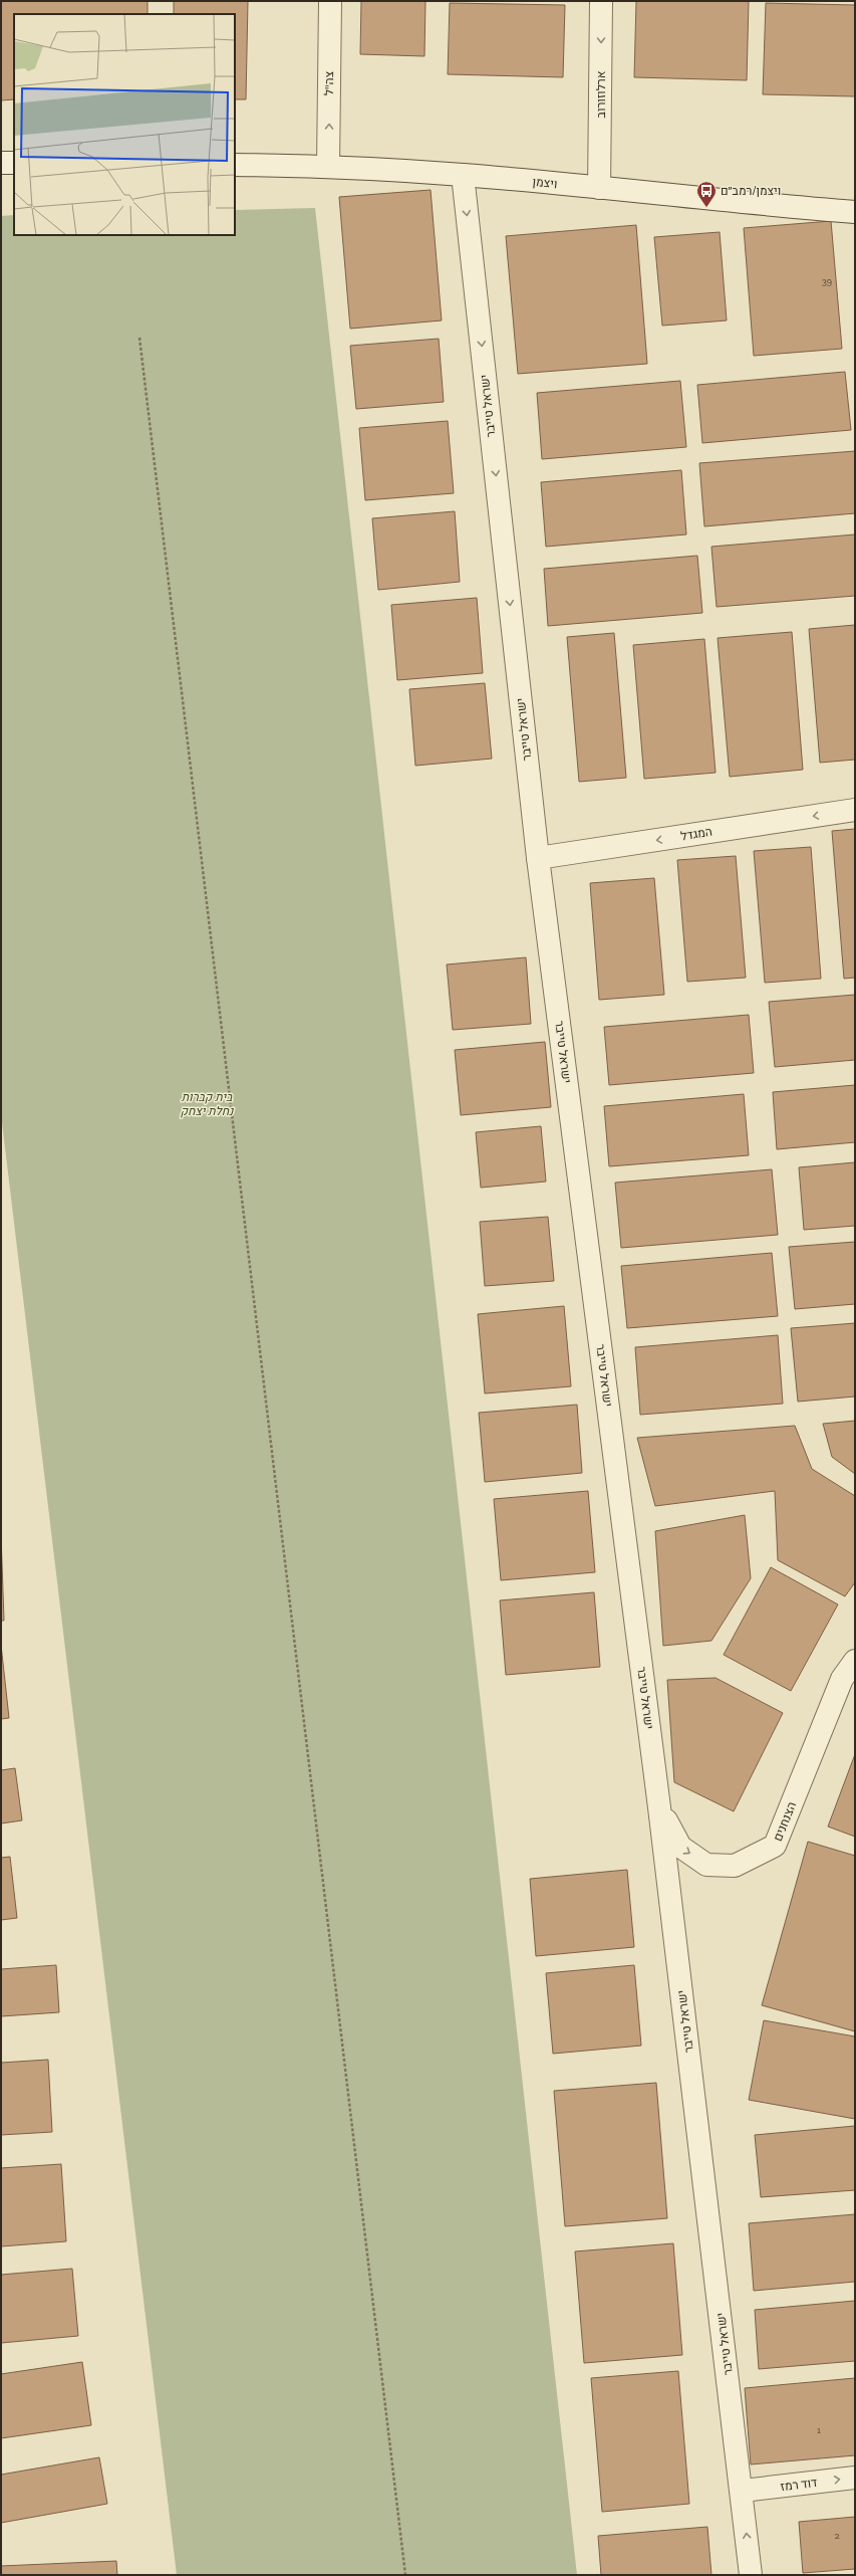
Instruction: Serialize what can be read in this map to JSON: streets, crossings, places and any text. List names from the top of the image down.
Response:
{
  "streets": {
    "street": [
      "צה\"ל",
      "ארלוזורוב",
      "ויצמן",
      "ישראל טייבר",
      "המגדל",
      "הצנחנים",
      "דוד רמז"
    ]
  },
  "crossings": [
    ["צה\"ל", "ויצמן"],
    ["ארלוזורוב", "ויצמן"],
    ["ויצמן", "ישראל טייבר"],
    ["ישראל טייבר", "המגדל"],
    ["ישראל טייבר", "הצנחנים"],
    ["ישראל טייבר", "דוד רמז"]
  ],
  "one_way": [
    "צה\"ל",
    "ארלוזורוב",
    "המגדל",
    "דוד רמז"
  ],
  "parks": ["בית קברות נחלת יצחק"],
  "places": {
    "bus stop": ["ויצמן/רמב״ם"]
  },
  "house_numbers": ["39", "1", "2"]
}
